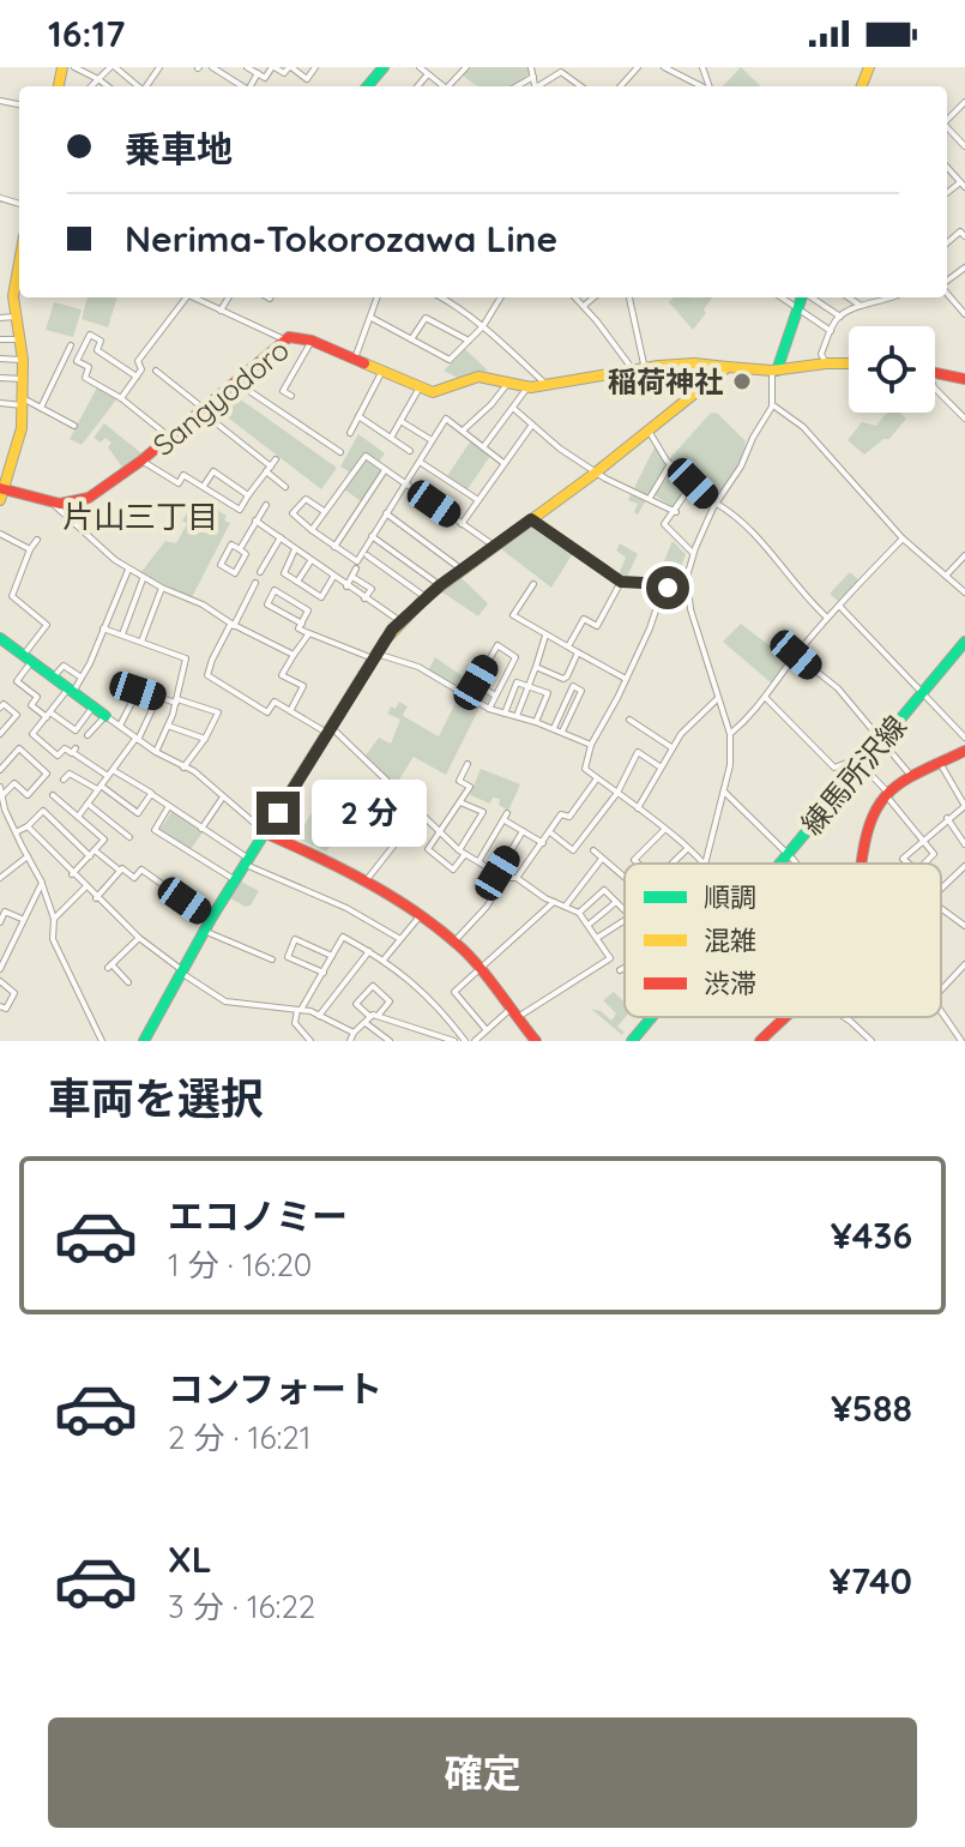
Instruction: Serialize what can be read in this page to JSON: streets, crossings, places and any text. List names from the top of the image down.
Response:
{
  "streets": {
    "street": ["Sangyodoro", "練馬所沢線"]
  },
  "districts": ["片山三丁目"],
  "places": ["稲荷神社"],
  "legend": ["順調", "混雑", "渋滞"],
  "page": {
    "status": "16:17",
    "banner": ["乗車地", "Nerima-Tokorozawa Line"],
    "bubble": "2 分",
    "heading": "車両を選択",
    "list": [
      {
        "name": "エコノミー",
        "note": "1 分 · 16:20",
        "value": "¥436"
      },
      {
        "name": "コンフォート",
        "note": "2 分 · 16:21",
        "value": "¥588"
      },
      {
        "name": "XL",
        "note": "3 分 · 16:22",
        "value": "¥740"
      }
    ],
    "buttons": "確定"
  }
}
